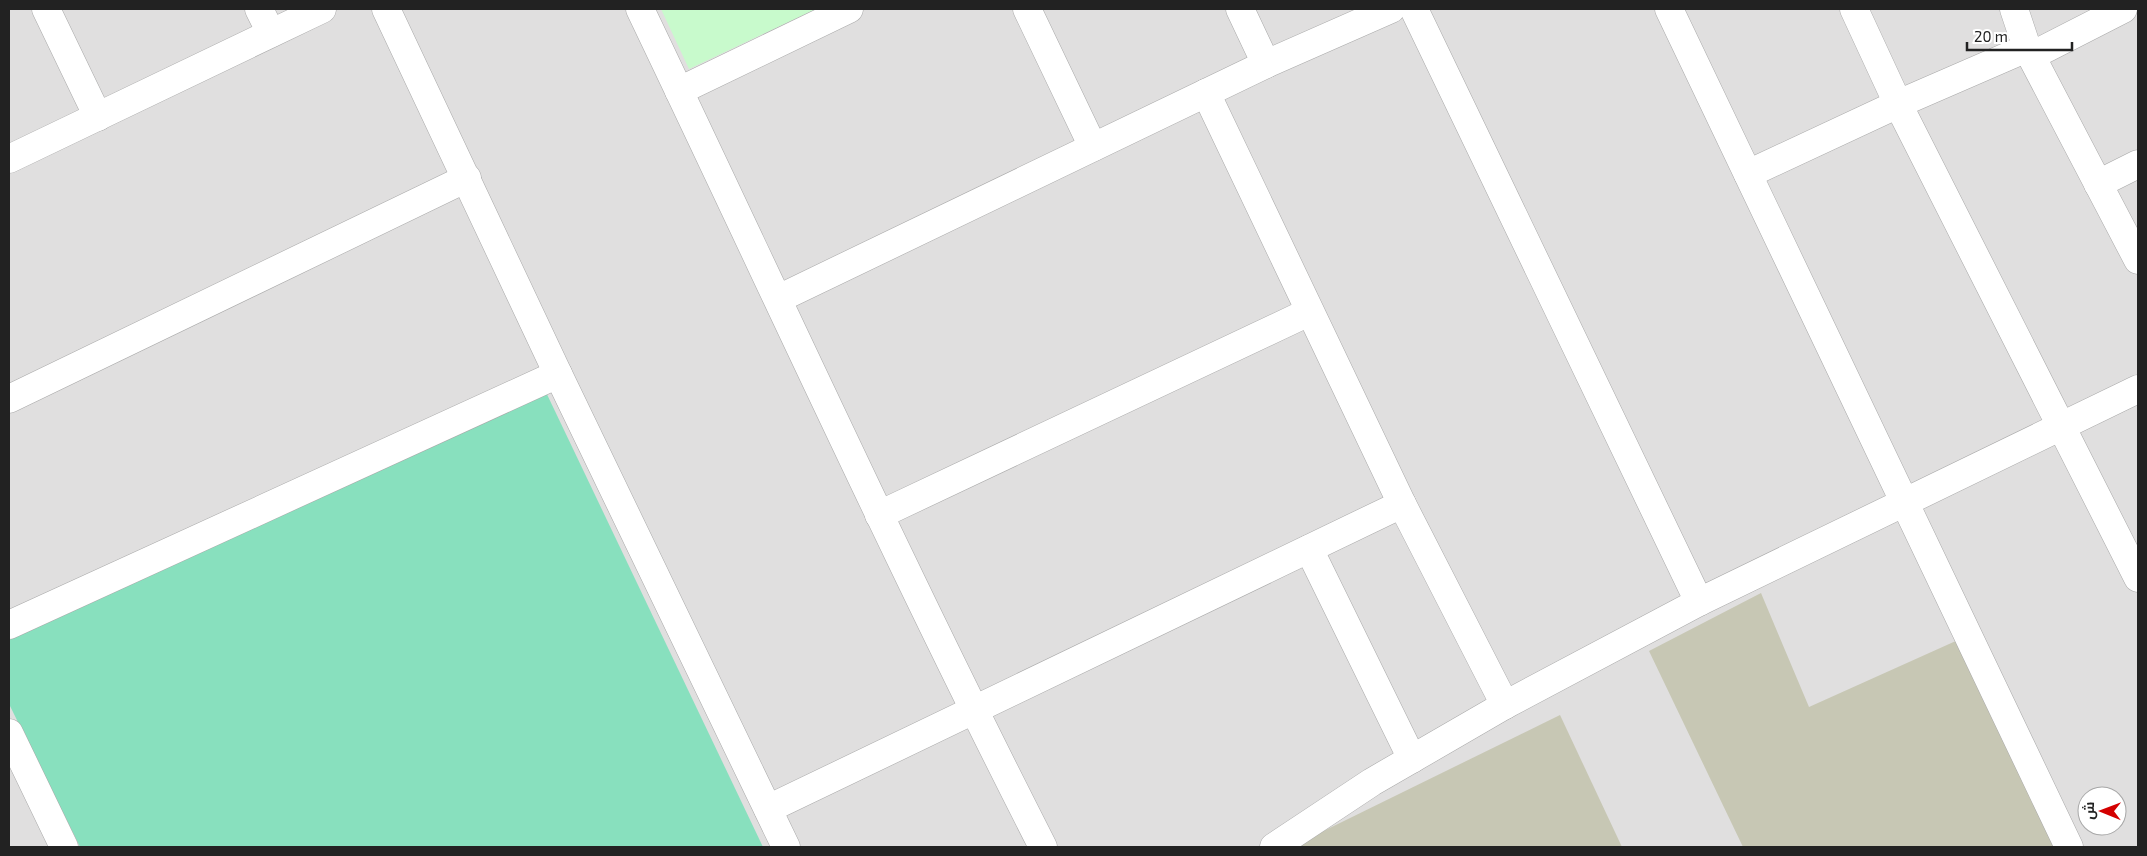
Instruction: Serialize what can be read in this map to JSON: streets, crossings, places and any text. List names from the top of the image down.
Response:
{
  "scale_bar": "20 m",
  "north": "left"
}
